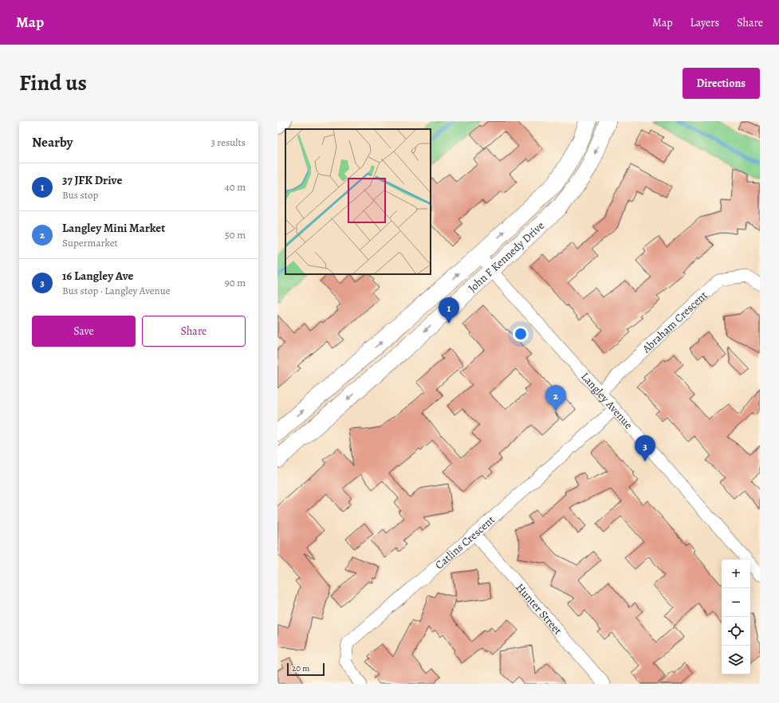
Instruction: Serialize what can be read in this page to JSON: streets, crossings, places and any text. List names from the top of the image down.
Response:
{
  "streets": {
    "main road": ["John F Kennedy Drive"],
    "street": [
      "Abraham Crescent",
      "Langley Avenue",
      "Catlins Crescent",
      "Hunter Street"
    ]
  },
  "crossings": [
    ["John F Kennedy Drive", "Langley Avenue"],
    ["Abraham Crescent", "Langley Avenue"],
    ["Langley Avenue", "Catlins Crescent"],
    ["Catlins Crescent", "Hunter Street"]
  ],
  "scale_bar": "20 m",
  "page": {
    "header": "Map",
    "nav": ["Map", "Layers", "Share"],
    "title": "Find us",
    "buttons": [
      "Directions",
      ["Save", "Share"]
    ],
    "heading": ["Nearby", "3 results"],
    "list": [
      {
        "mark": "1",
        "name": "37 JFK Drive",
        "note": "Bus stop",
        "value": "40 m"
      },
      {
        "mark": "2",
        "name": "Langley Mini Market",
        "note": "Supermarket",
        "value": "50 m"
      },
      {
        "mark": "3",
        "name": "16 Langley Ave",
        "note": "Bus stop · Langley Avenue",
        "value": "90 m"
      }
    ],
    "pins": ["1", "2", "3"],
    "map_buttons": ["+", "−"],
    "scale": "20 m"
  }
}
